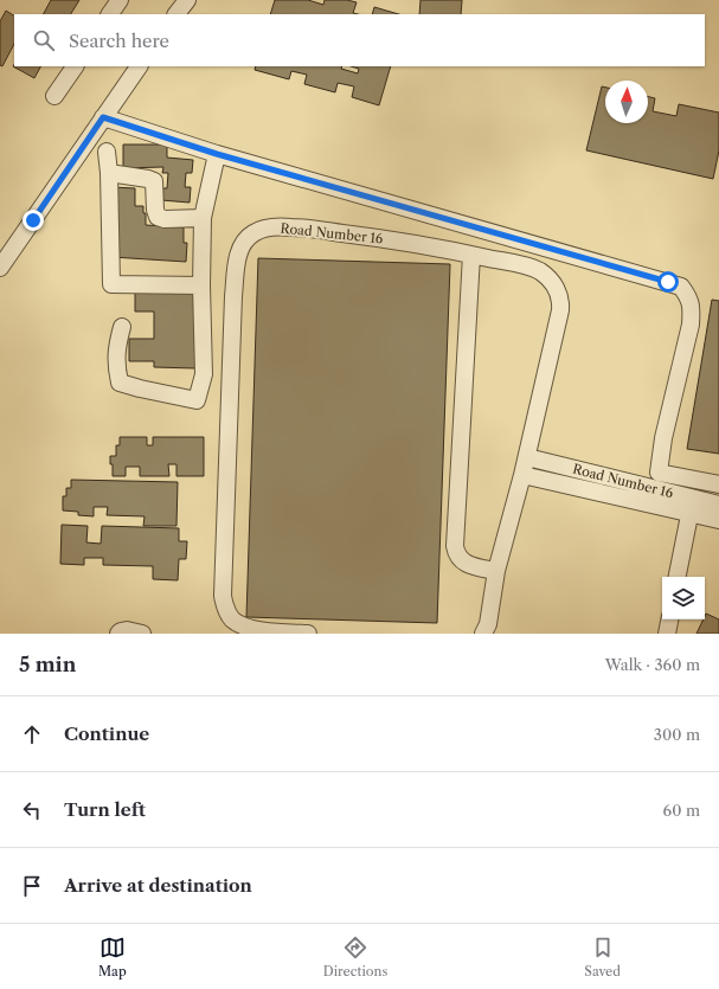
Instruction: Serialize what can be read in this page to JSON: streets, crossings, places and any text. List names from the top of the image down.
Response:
{
  "streets": {
    "street": ["Road Number 16"]
  },
  "north": "top",
  "page": {
    "search": "Search here",
    "heading": ["5 min", "Walk · 360 m"],
    "list": [
      ["Continue", "300 m"],
      ["Turn left", "60 m"],
      "Arrive at destination"
    ],
    "nav": ["Map", "Directions", "Saved"]
  }
}
